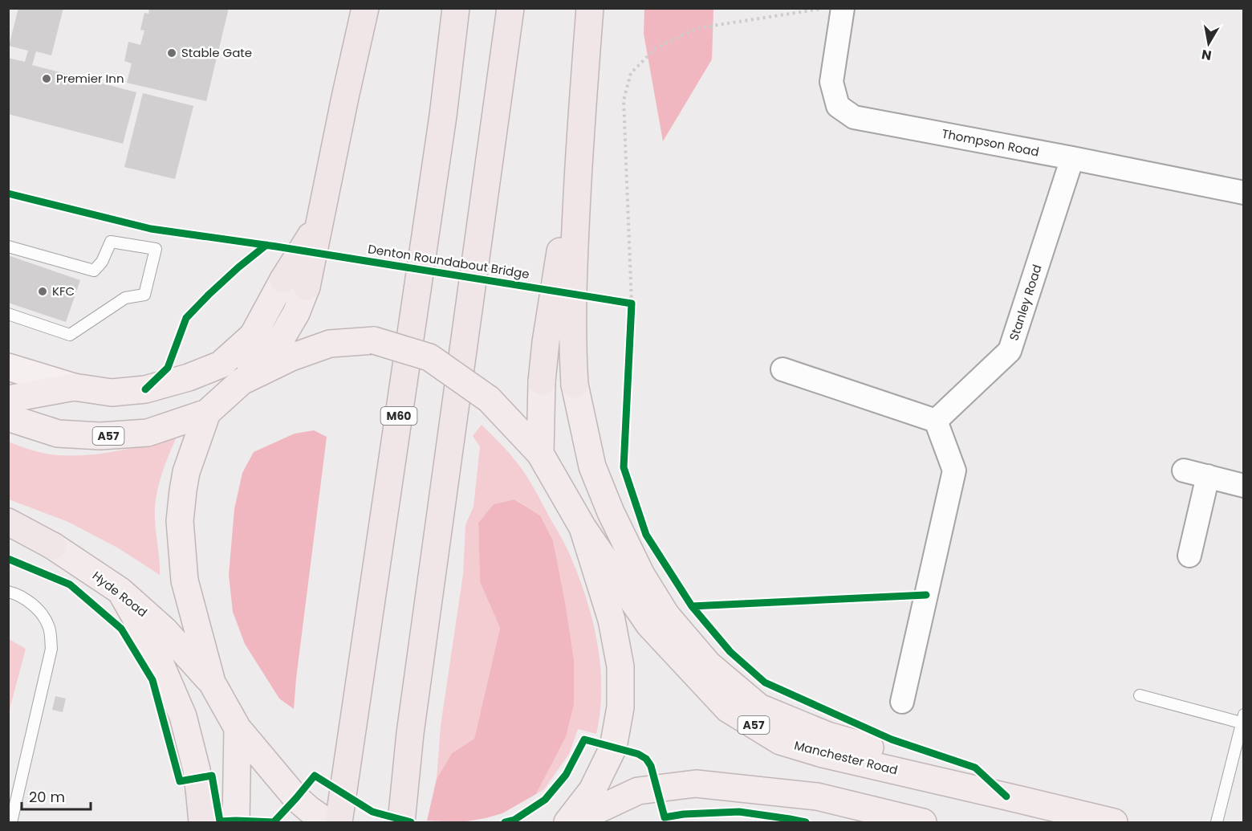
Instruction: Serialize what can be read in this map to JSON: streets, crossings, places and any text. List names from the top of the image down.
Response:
{
  "streets": {
    "highway": [
      "M60",
      "A57",
      "Hyde Road",
      "Manchester Road"
    ],
    "street": ["Thompson Road", "Stanley Road"],
    "cycle path": ["Denton Roundabout Bridge"]
  },
  "crossings": [
    ["Thompson Road", "Stanley Road"]
  ],
  "places": ["Stable Gate", "Premier Inn", "KFC"],
  "scale_bar": "20 m",
  "north": "bottom"
}
